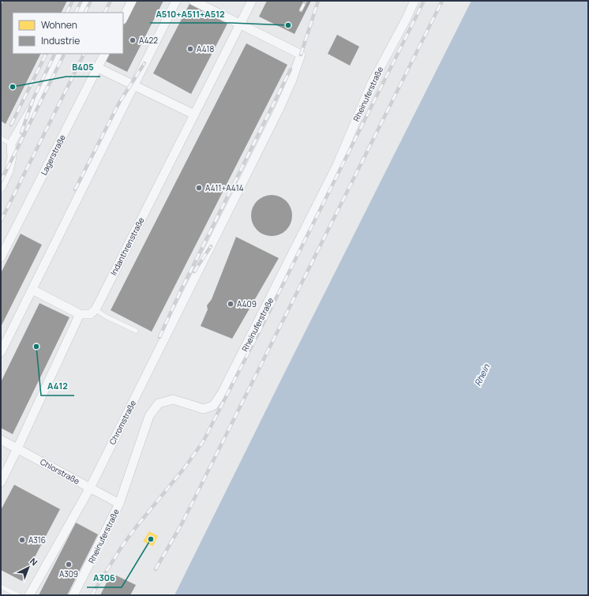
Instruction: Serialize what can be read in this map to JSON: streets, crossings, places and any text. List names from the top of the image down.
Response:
{
  "streets": {
    "street": [
      "Rheinuferstraße",
      "Lagerstraße",
      "Indanthrenstraße",
      "Chromstraße",
      "Chlorstraße"
    ]
  },
  "crossings": [
    ["Rheinuferstraße", "Chlorstraße"],
    ["Indanthrenstraße", "Chromstraße"],
    ["Chromstraße", "Chlorstraße"]
  ],
  "water": ["Rhein"],
  "places": [
    "A510+A511+A512",
    "A422",
    "A418",
    "B405",
    "A411+A414",
    "A409",
    "A412",
    "A306",
    "A316",
    "A309"
  ],
  "legend": ["Wohnen", "Industrie"],
  "north": "top right"
}
